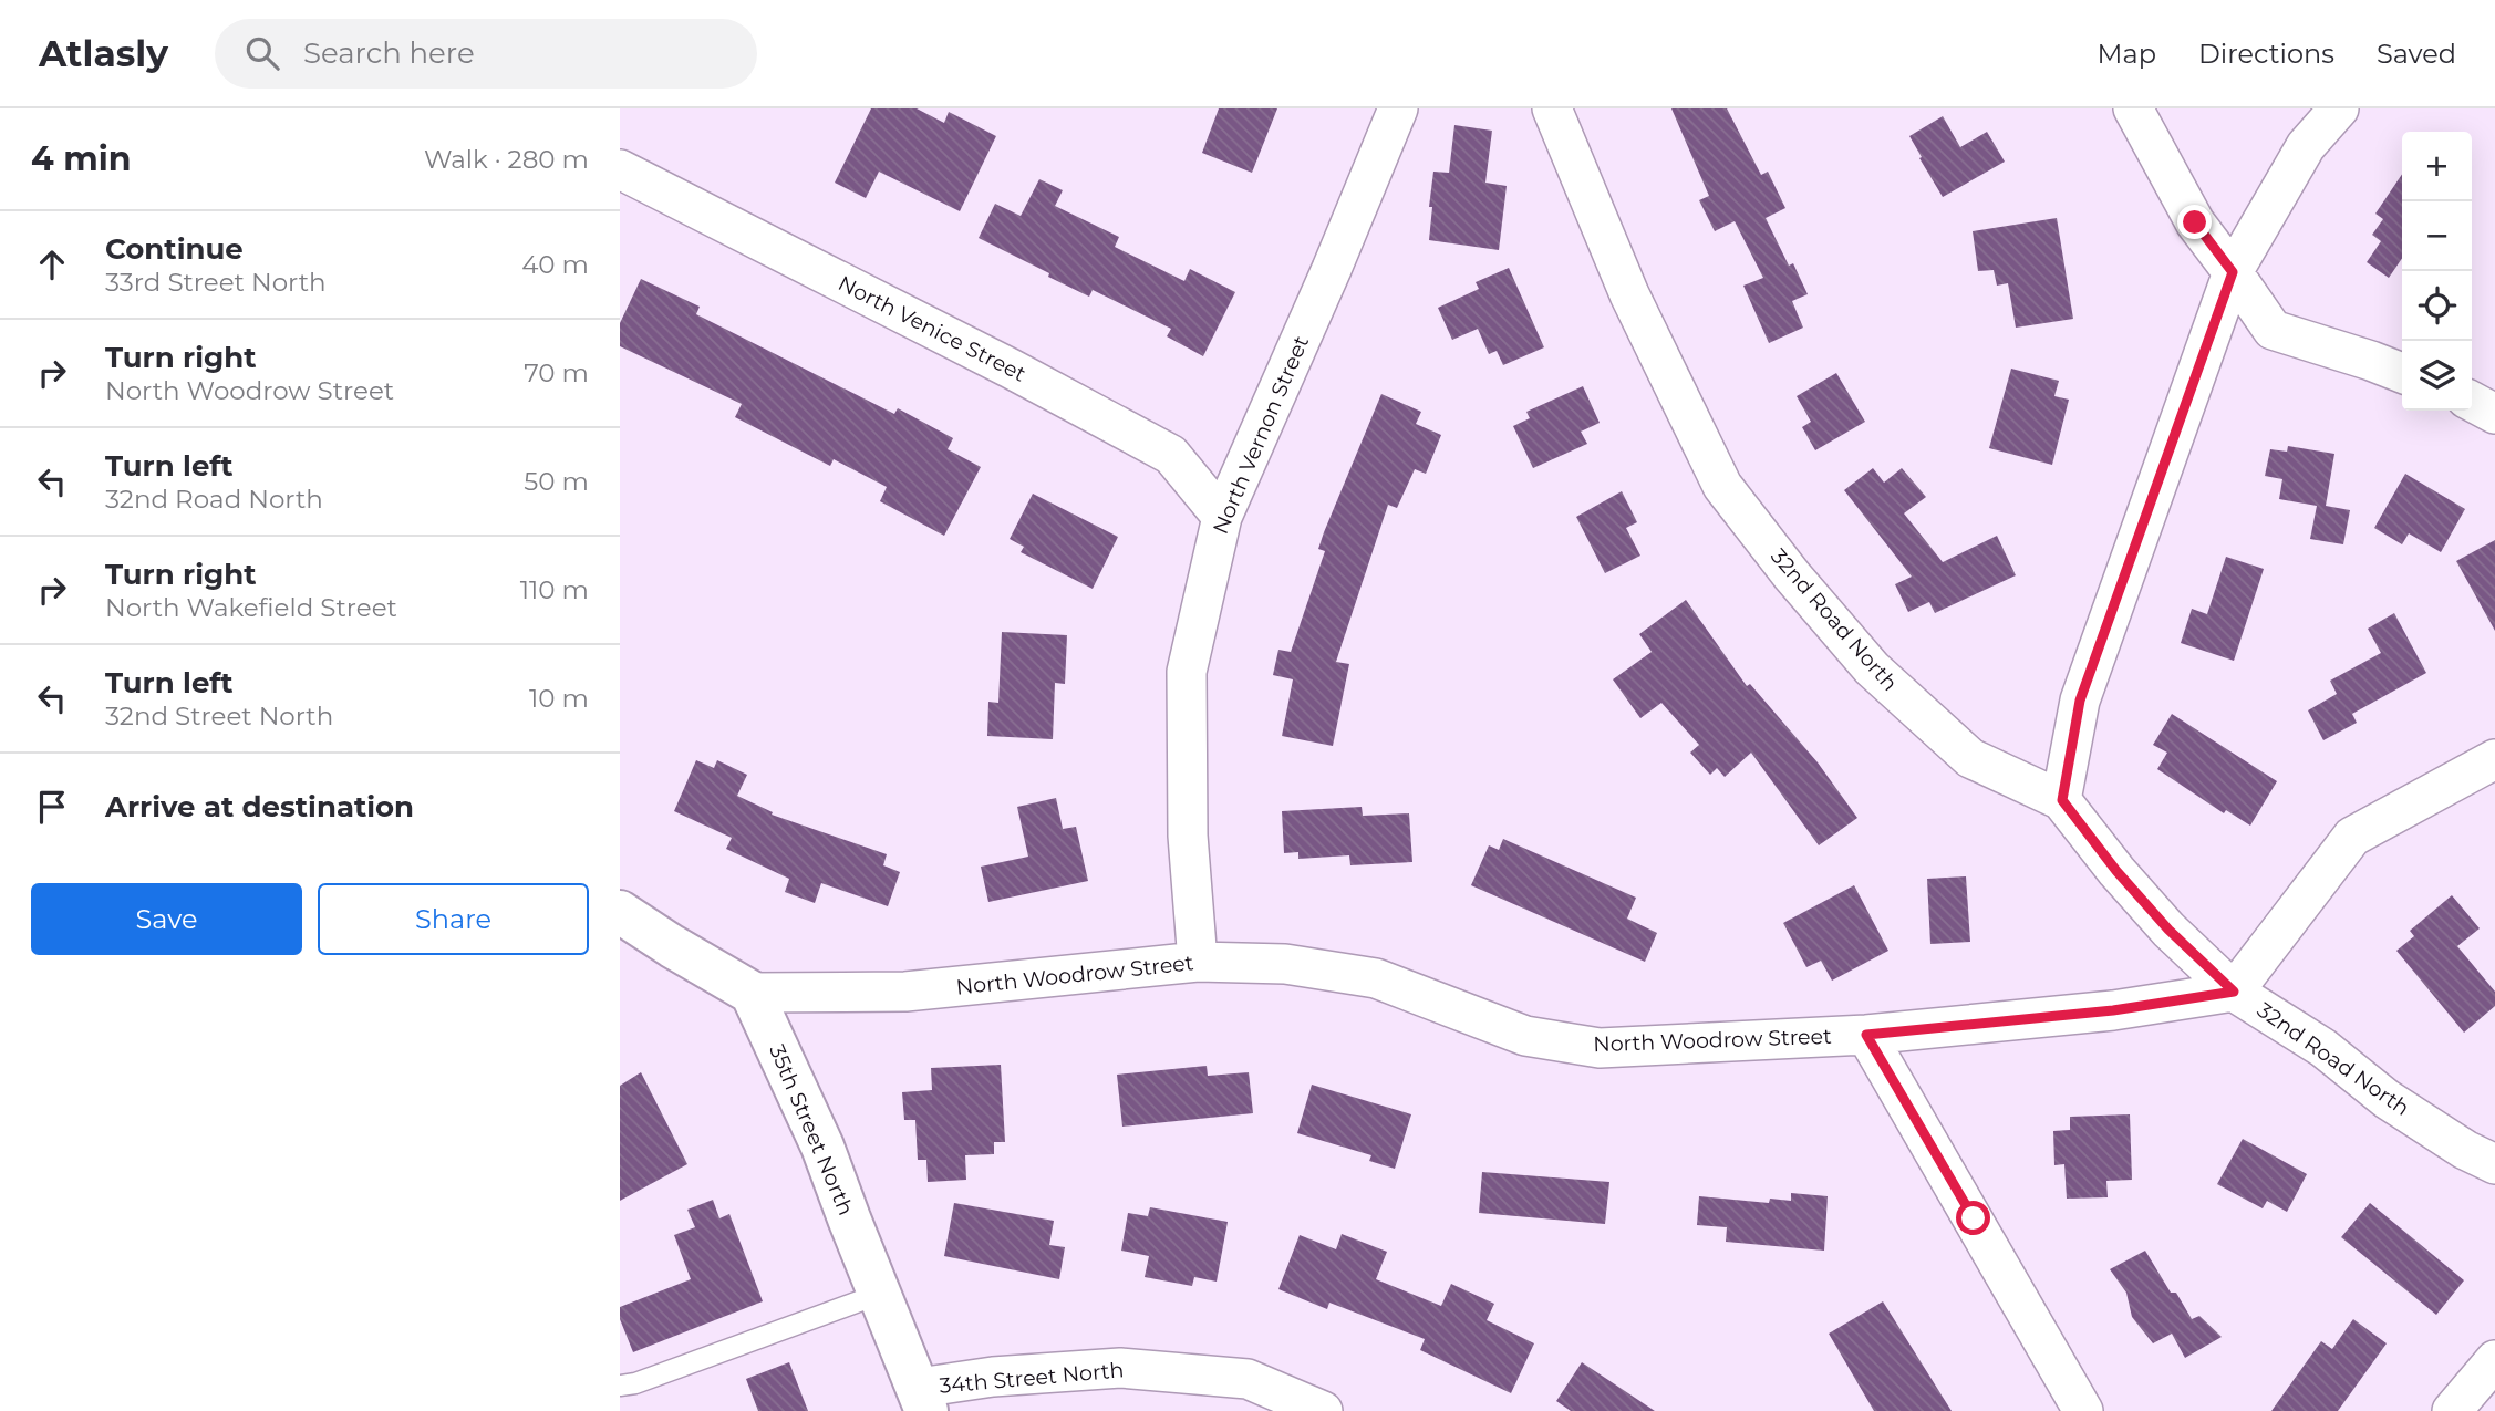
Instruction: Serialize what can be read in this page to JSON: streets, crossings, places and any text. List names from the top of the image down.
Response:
{
  "streets": {
    "street": [
      "North Venice Street",
      "North Vernon Street",
      "32nd Road North",
      "North Woodrow Street",
      "35th Street North",
      "34th Street North"
    ]
  },
  "crossings": [
    ["North Venice Street", "North Vernon Street"],
    ["North Vernon Street", "North Woodrow Street"],
    ["32nd Road North", "North Woodrow Street"],
    ["North Woodrow Street", "35th Street North"],
    ["35th Street North", "34th Street North"]
  ],
  "page": {
    "header": "Atlasly",
    "search": "Search here",
    "nav": ["Map", "Directions", "Saved"],
    "heading": ["4 min", "Walk · 280 m"],
    "map_buttons": ["+", "−"],
    "list": [
      ["Continue", "33rd Street North", "40 m"],
      ["Turn right", "North Woodrow Street", "70 m"],
      ["Turn left", "32nd Road North", "50 m"],
      ["Turn right", "North Wakefield Street", "110 m"],
      ["Turn left", "32nd Street North", "10 m"],
      "Arrive at destination"
    ],
    "buttons": ["Save", "Share"]
  }
}
